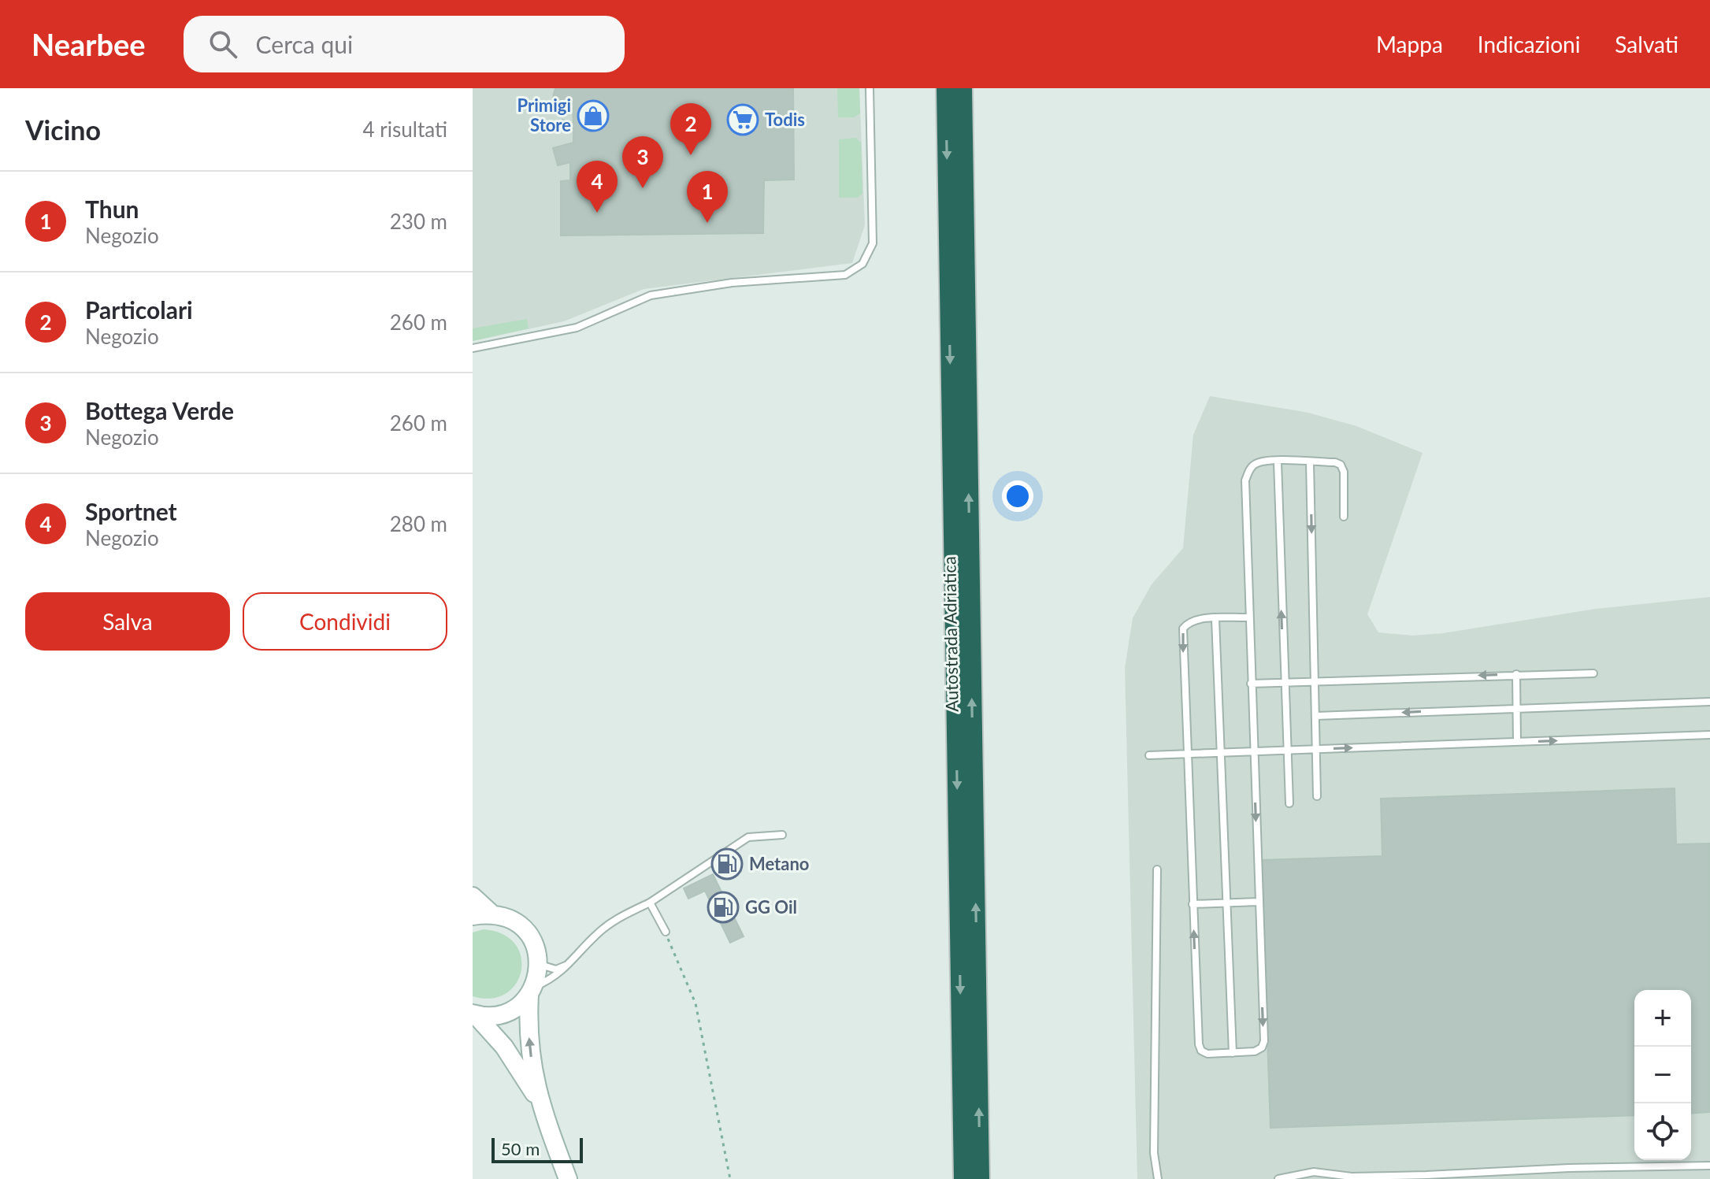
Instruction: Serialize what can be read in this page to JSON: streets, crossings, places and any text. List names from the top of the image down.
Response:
{
  "streets": {
    "highway": ["Autostrada Adriatica"]
  },
  "places": {
    "shop": ["Primigi Store"],
    "supermarket": ["Todis"],
    "fuel station": ["Metano", "GG Oil"]
  },
  "scale_bar": "50 m",
  "page": {
    "header": "Nearbee",
    "search": "Cerca qui",
    "nav": ["Mappa", "Indicazioni", "Salvati"],
    "heading": ["Vicino", "4 risultati"],
    "pins": [
      "2",
      "3",
      "4",
      "1"
    ],
    "list": [
      {
        "mark": "1",
        "name": "Thun",
        "note": "Negozio",
        "value": "230 m"
      },
      {
        "mark": "2",
        "name": "Particolari",
        "note": "Negozio",
        "value": "260 m"
      },
      {
        "mark": "3",
        "name": "Bottega Verde",
        "note": "Negozio",
        "value": "260 m"
      },
      {
        "mark": "4",
        "name": "Sportnet",
        "note": "Negozio",
        "value": "280 m"
      }
    ],
    "buttons": ["Salva", "Condividi"],
    "map_buttons": ["+", "−"],
    "scale": "50 m"
  }
}
